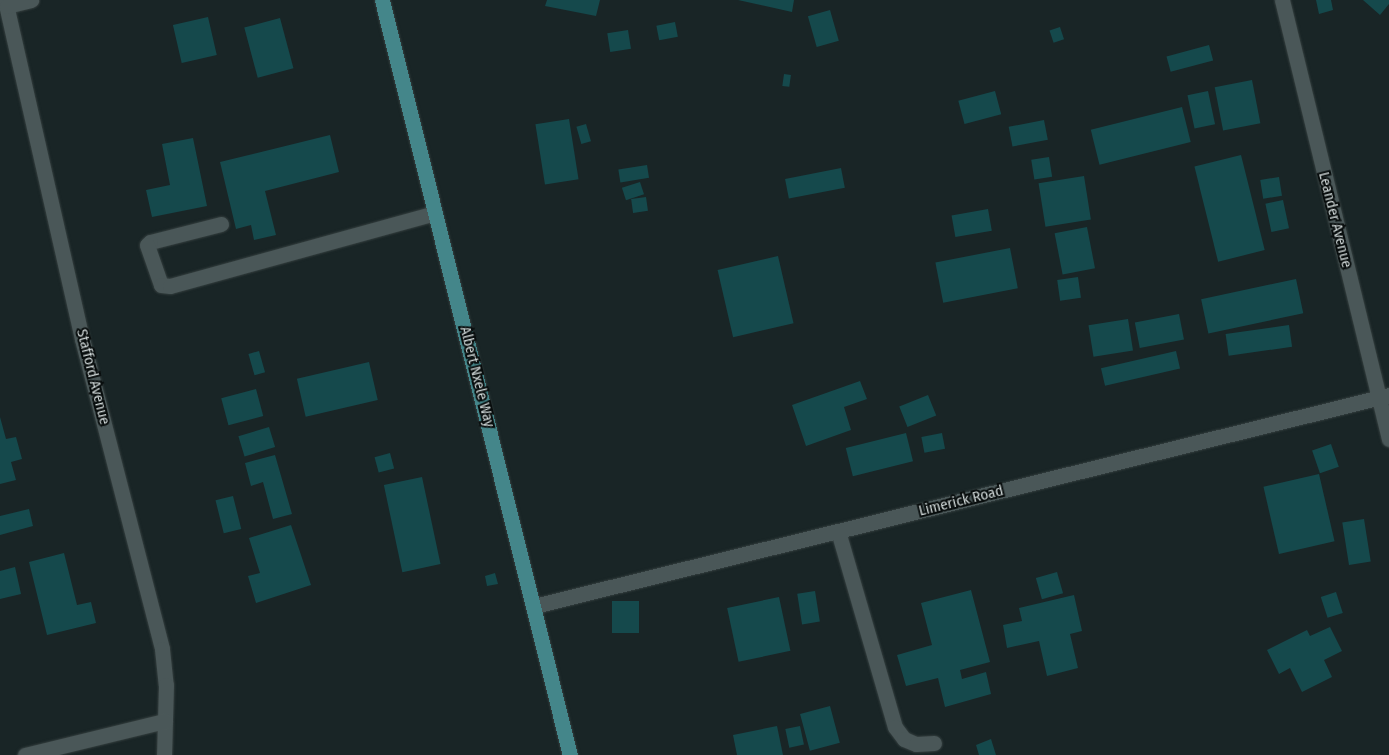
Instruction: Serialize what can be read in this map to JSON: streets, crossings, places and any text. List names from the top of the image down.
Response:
{
  "streets": {
    "main road": ["Albert Nxele Way"],
    "street": ["Leander Avenue", "Stafford Avenue", "Limerick Road"]
  },
  "crossings": [
    ["Leander Avenue", "Limerick Road"],
    ["Albert Nxele Way", "Limerick Road"]
  ]
}
